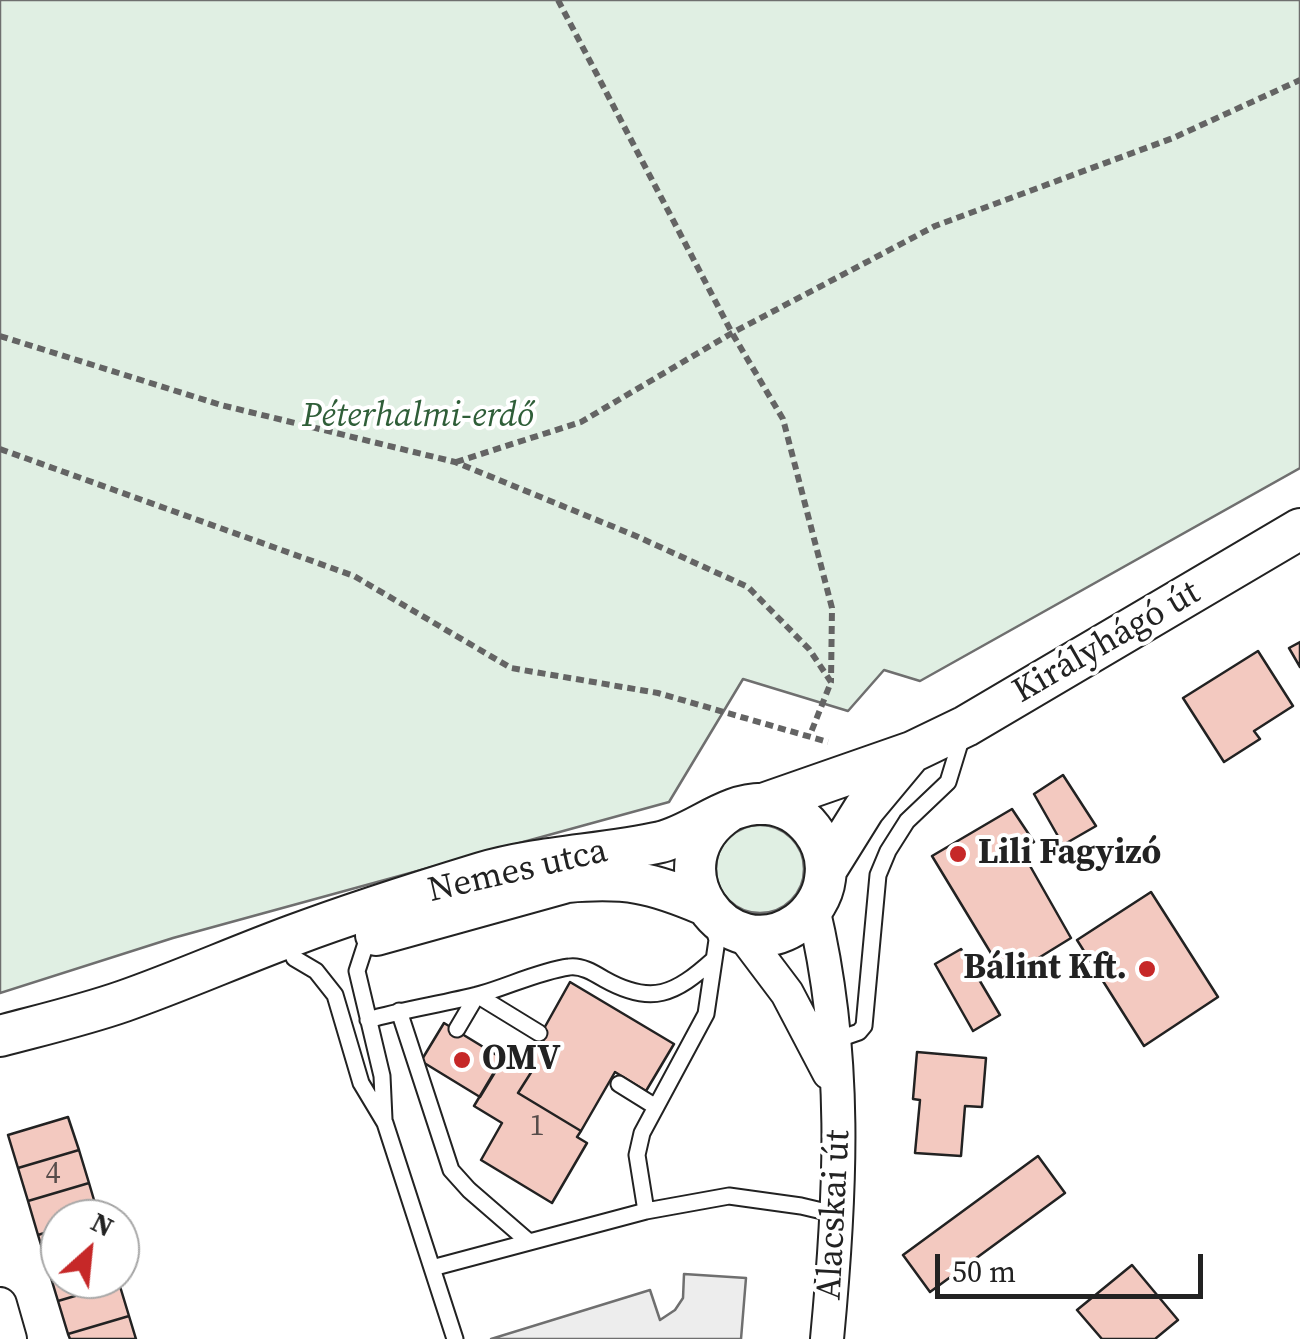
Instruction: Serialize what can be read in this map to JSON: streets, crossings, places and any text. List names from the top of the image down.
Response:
{
  "streets": {
    "street": ["Királyhágó út", "Nemes utca", "Alacskai út"]
  },
  "crossings": [
    ["Királyhágó út", "Nemes utca"],
    ["Királyhágó út", "Alacskai út"],
    ["Nemes utca", "Alacskai út"]
  ],
  "parks": ["Péterhalmi-erdő"],
  "places": ["Lili Fagyizó", "Bálint Kft.", "OMV"],
  "house_numbers": ["1", "4"],
  "scale_bar": "50 m",
  "north": "top right"
}
